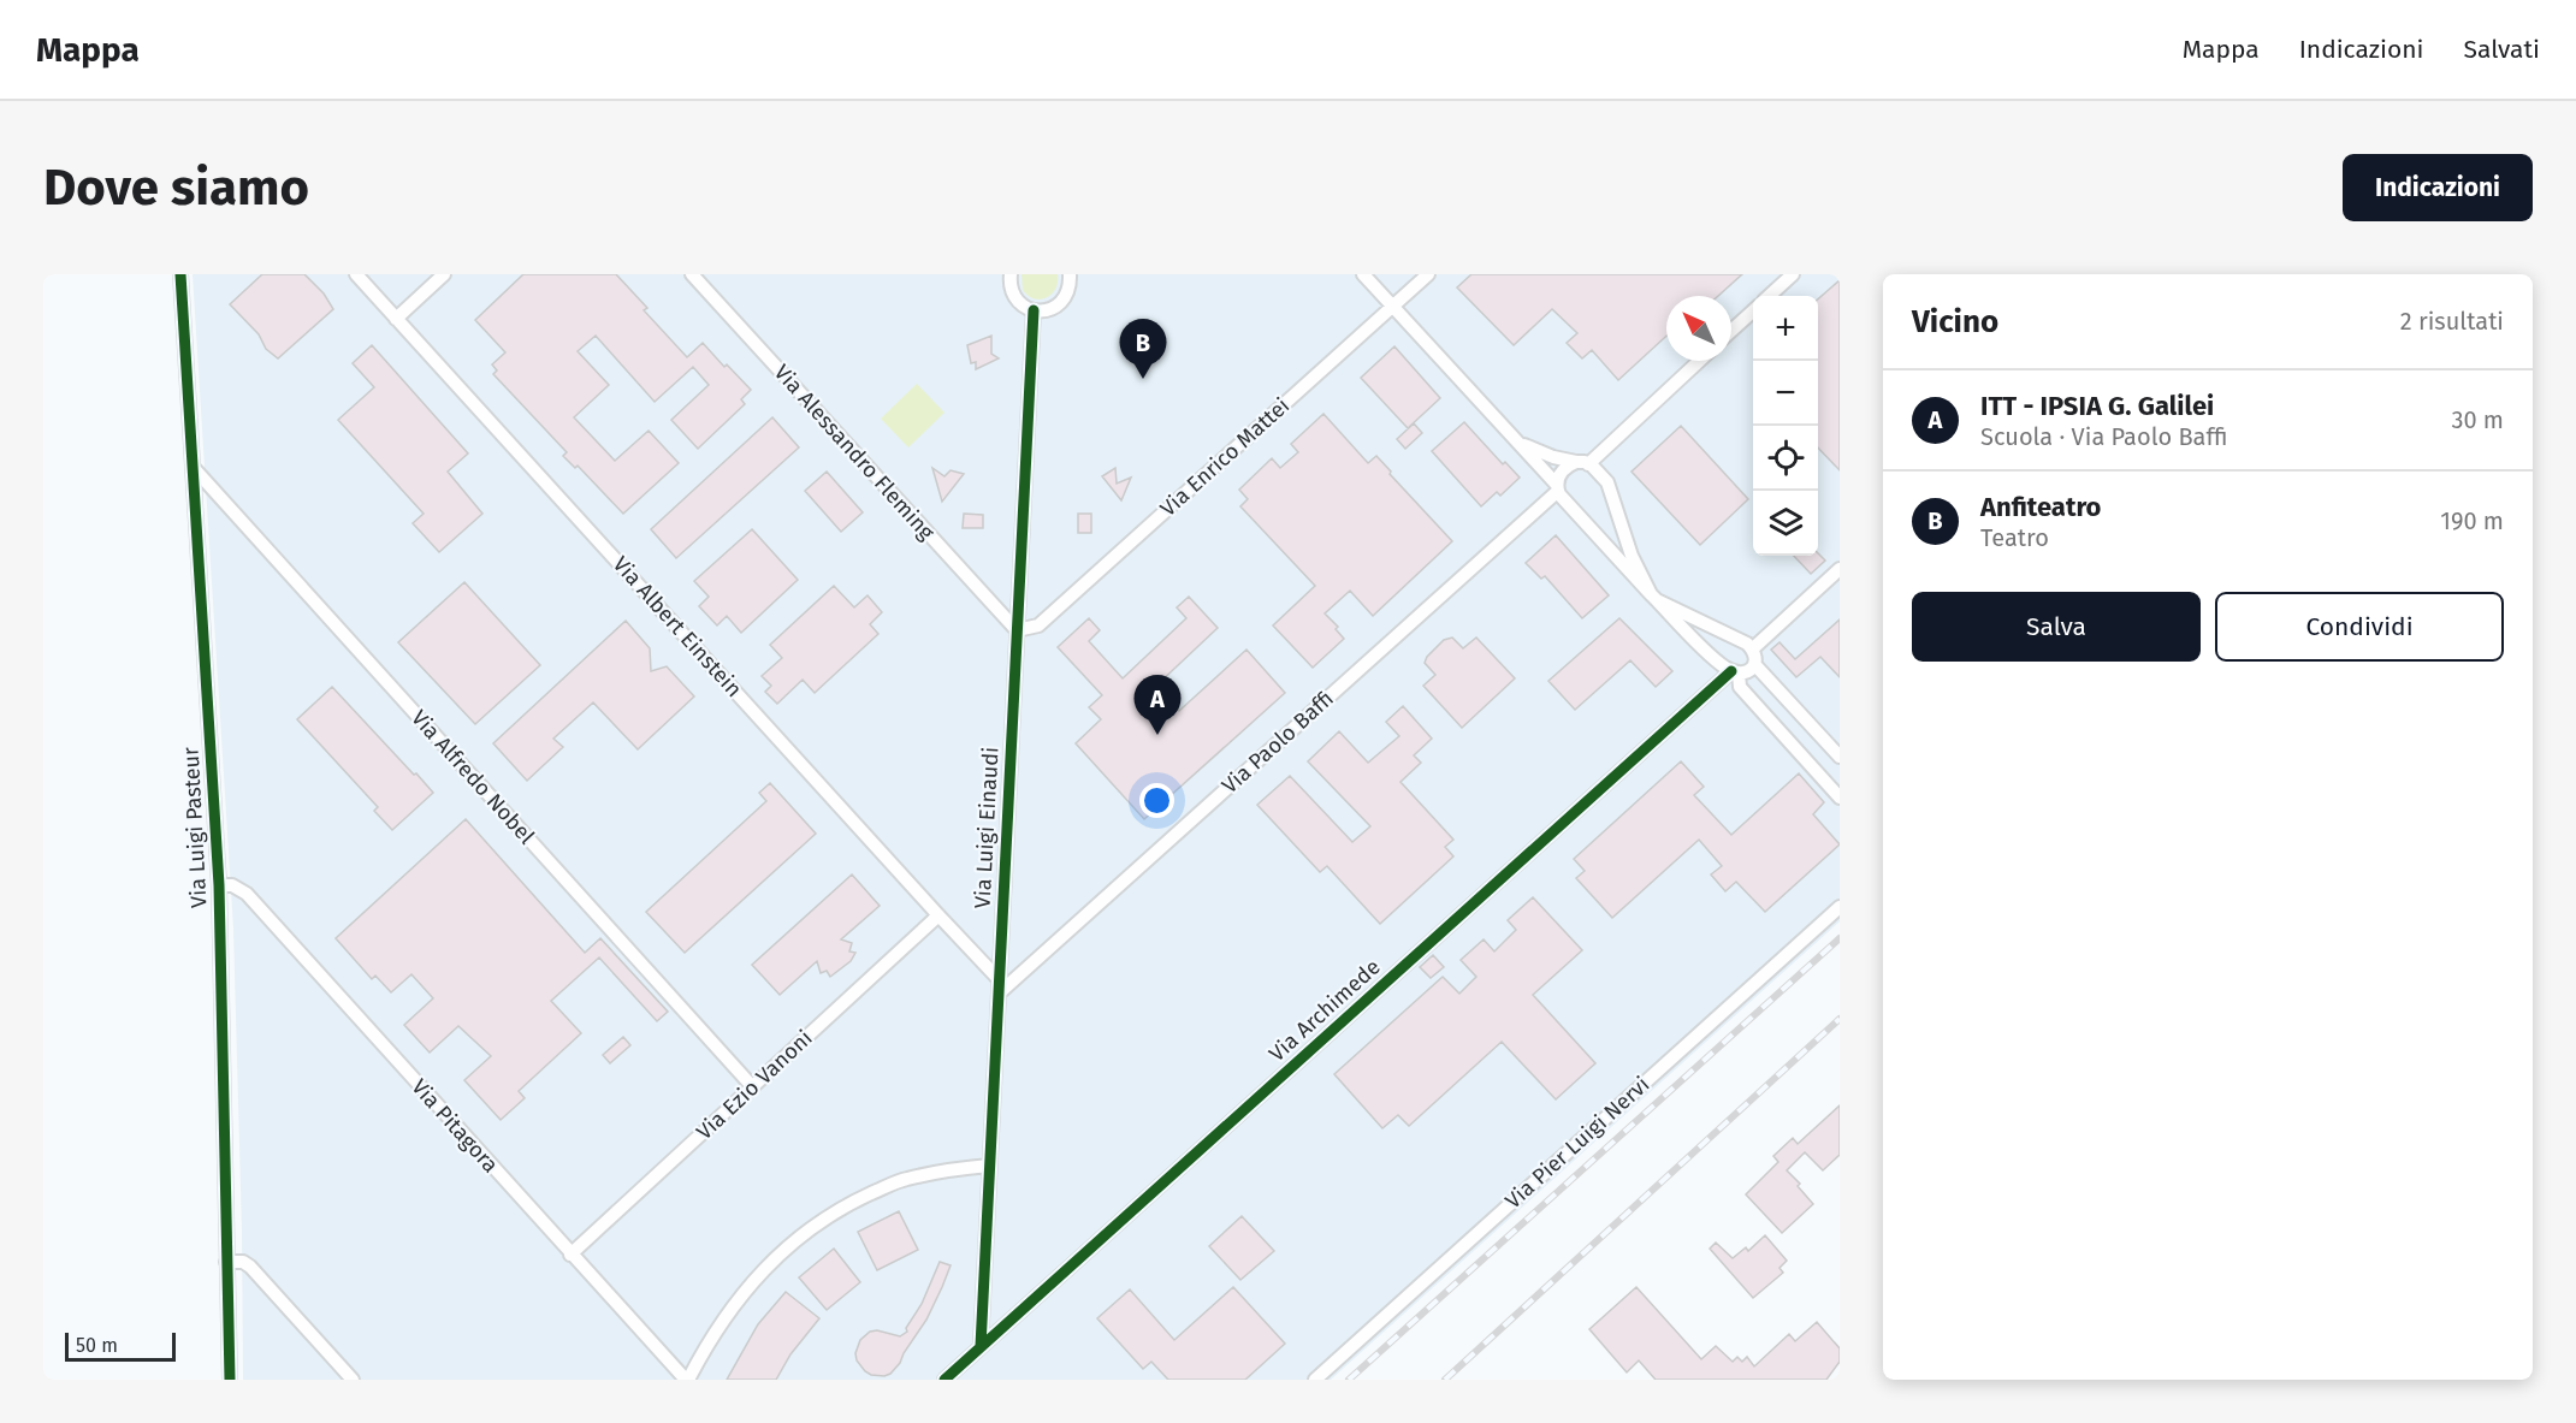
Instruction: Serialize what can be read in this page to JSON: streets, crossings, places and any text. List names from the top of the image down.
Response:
{
  "streets": {
    "street": [
      "Via Alessandro Fleming",
      "Via Enrico Mattei",
      "Via Albert Einstein",
      "Via Paolo Baffi",
      "Via Alfredo Nobel",
      "Via Luigi Pasteur",
      "Via Luigi Einaudi",
      "Via Archimede",
      "Via Ezio Vanoni",
      "Via Pitagora",
      "Via Pier Luigi Nervi"
    ]
  },
  "crossings": [
    ["Via Alessandro Fleming", "Via Enrico Mattei"],
    ["Via Alessandro Fleming", "Via Luigi Einaudi"],
    ["Via Enrico Mattei", "Via Luigi Einaudi"],
    ["Via Albert Einstein", "Via Luigi Einaudi"],
    ["Via Albert Einstein", "Via Ezio Vanoni"],
    ["Via Paolo Baffi", "Via Luigi Einaudi"],
    ["Via Alfredo Nobel", "Via Luigi Pasteur"],
    ["Via Alfredo Nobel", "Via Ezio Vanoni"],
    ["Via Luigi Pasteur", "Via Pitagora"],
    ["Via Luigi Einaudi", "Via Archimede"],
    ["Via Ezio Vanoni", "Via Pitagora"]
  ],
  "scale_bar": "50 m",
  "north": "top left",
  "page": {
    "header": "Mappa",
    "nav": ["Mappa", "Indicazioni", "Salvati"],
    "buttons": [
      "Indicazioni",
      ["Salva", "Condividi"]
    ],
    "title": "Dove siamo",
    "heading": ["Vicino", "2 risultati"],
    "map_buttons": ["+", "−"],
    "pins": ["B", "A"],
    "list": [
      {
        "mark": "A",
        "name": "ITT - IPSIA G. Galilei",
        "note": "Scuola · Via Paolo Baffi",
        "value": "30 m"
      },
      {
        "mark": "B",
        "name": "Anfiteatro",
        "note": "Teatro",
        "value": "190 m"
      }
    ],
    "scale": "50 m"
  }
}
